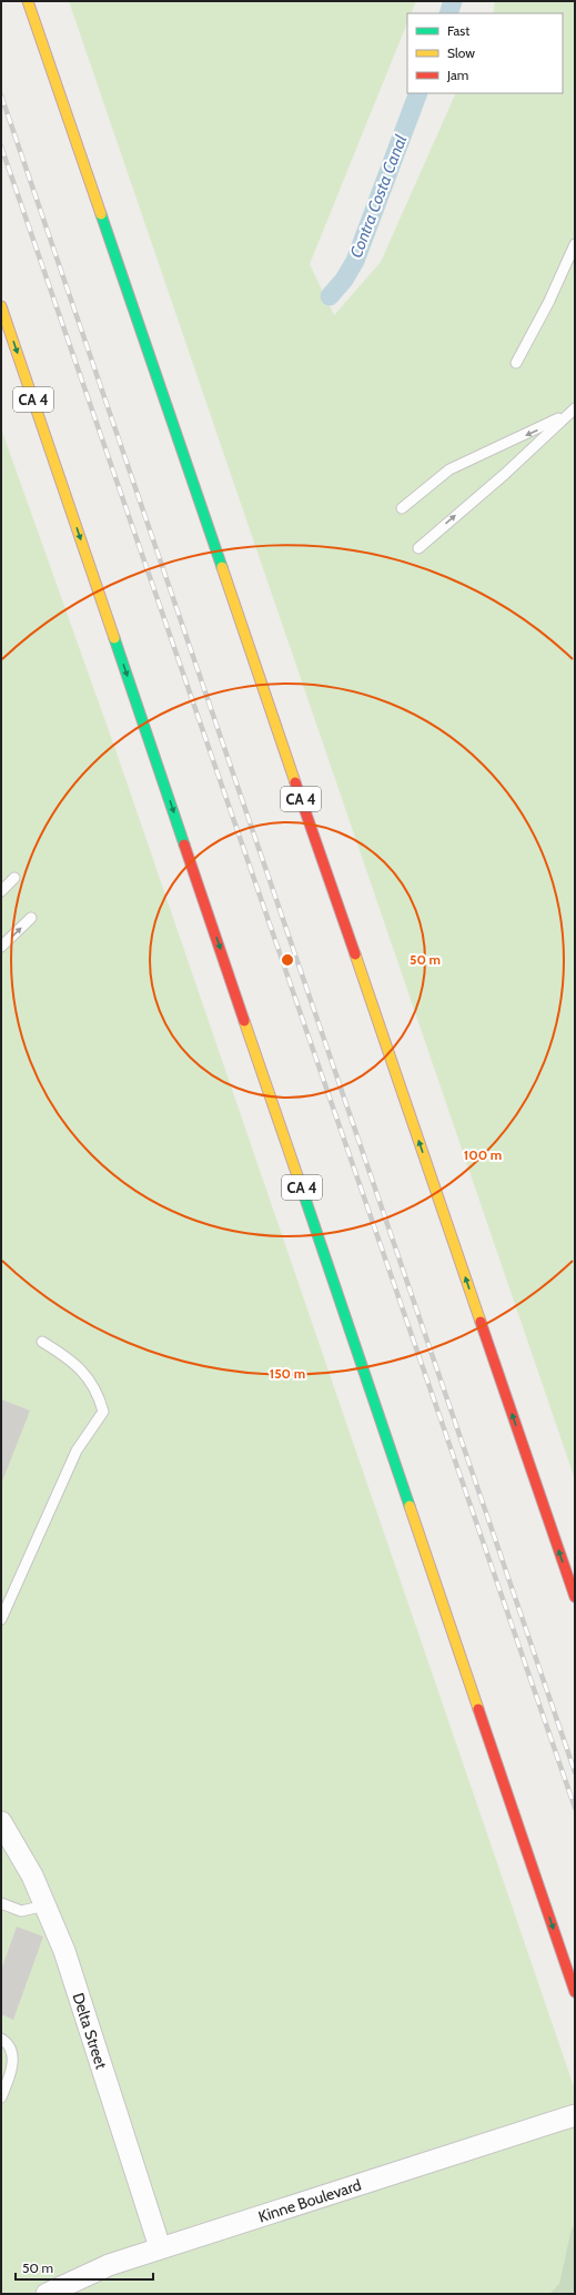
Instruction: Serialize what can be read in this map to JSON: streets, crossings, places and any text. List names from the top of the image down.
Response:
{
  "streets": {
    "highway": ["CA 4"],
    "street": ["Delta Street", "Kinne Boulevard"]
  },
  "crossings": [
    ["Delta Street", "Kinne Boulevard"]
  ],
  "water": ["Contra Costa Canal"],
  "legend": ["Fast", "Slow", "Jam"],
  "scale_bar": "50 m",
  "rings": ["50 m", "100 m", "150 m"]
}
